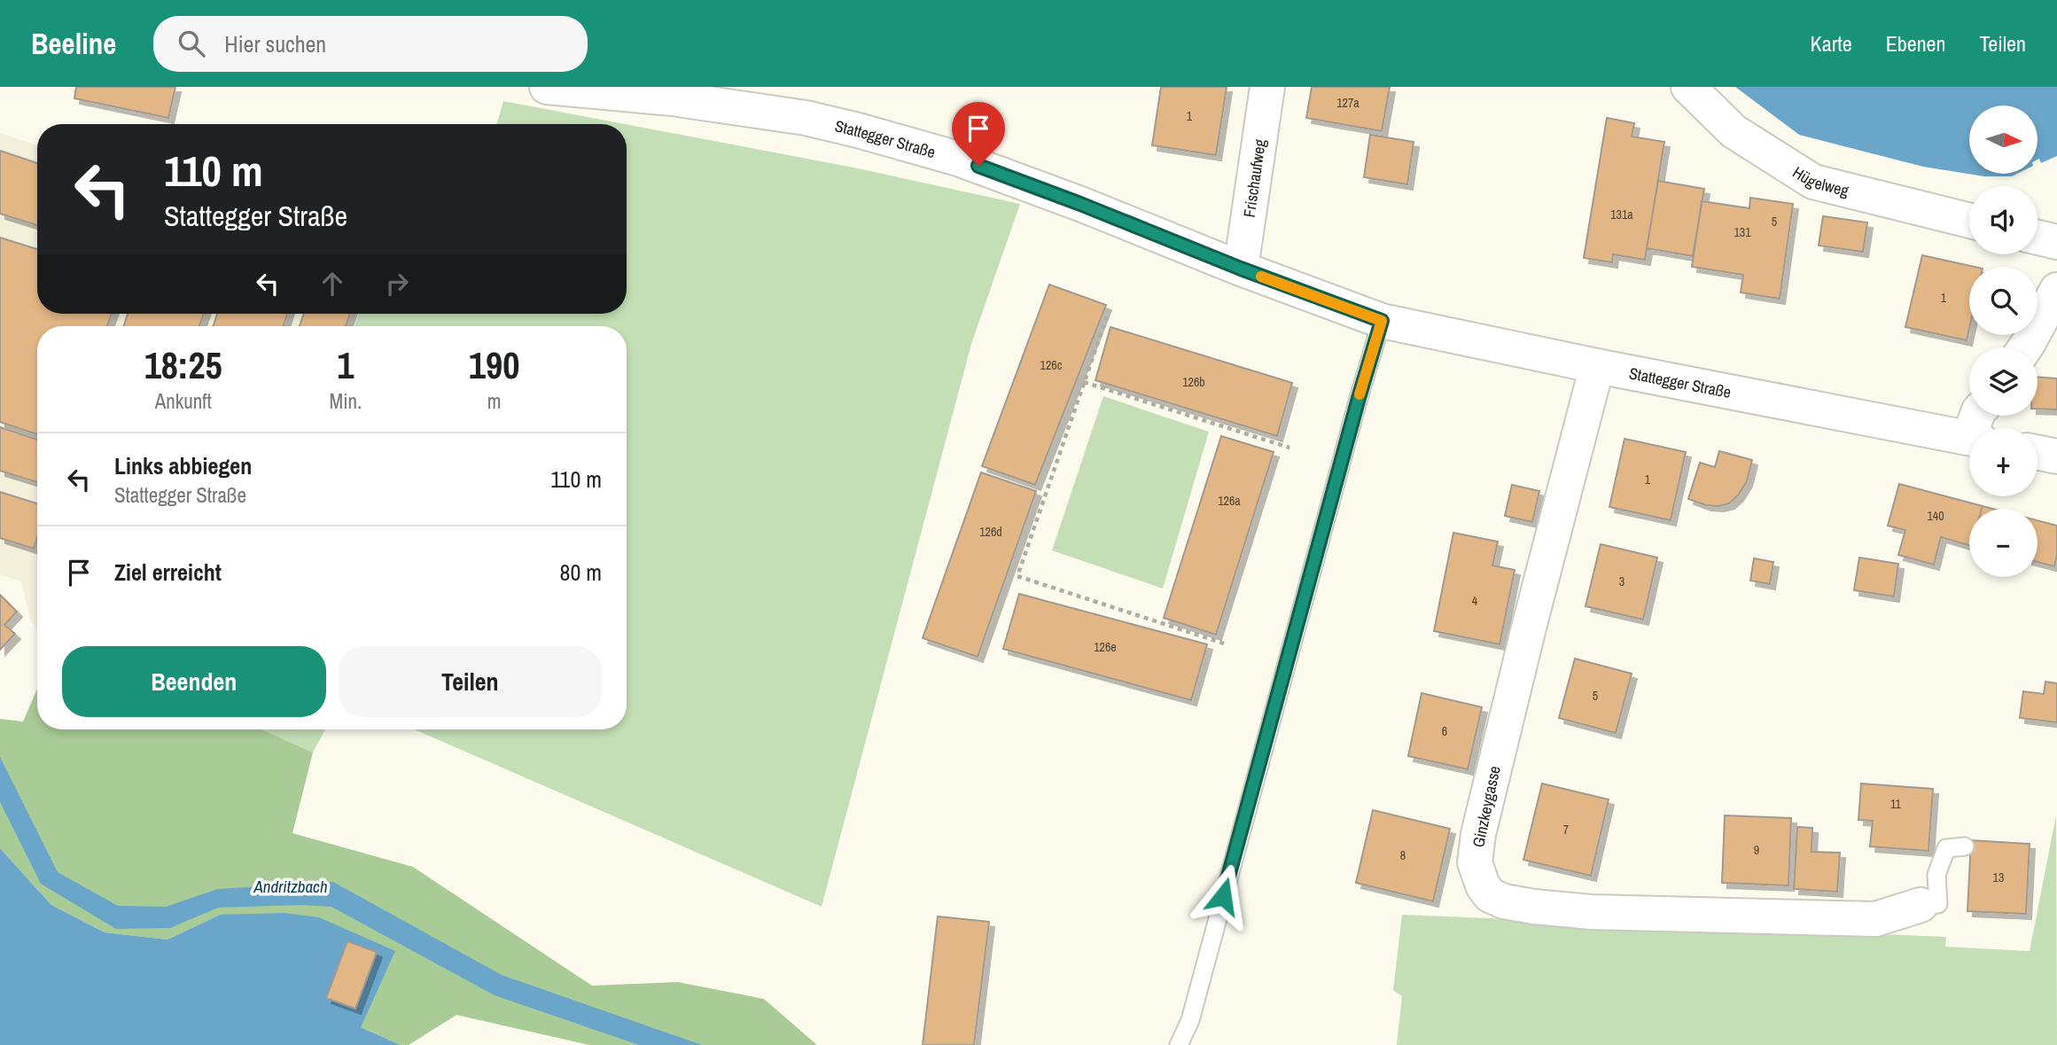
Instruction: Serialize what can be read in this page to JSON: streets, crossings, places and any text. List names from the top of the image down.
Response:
{
  "streets": {
    "street": [
      "Stattegger Straße",
      "Frischaufweg",
      "Hügelweg",
      "Ginzkeygasse"
    ]
  },
  "crossings": [
    ["Stattegger Straße", "Frischaufweg"],
    ["Stattegger Straße", "Ginzkeygasse"]
  ],
  "water": ["Andritzbach"],
  "house_numbers": [
    "127a",
    "1",
    "131a",
    "5",
    "131",
    "1",
    "126c",
    "126b",
    "1",
    "126a",
    "140",
    "126d",
    "3",
    "4",
    "126e",
    "5",
    "6",
    "11",
    "7",
    "9",
    "8",
    "13"
  ],
  "north": "right",
  "page": {
    "header": "Beeline",
    "search": "Hier suchen",
    "nav": ["Karte", "Ebenen", "Teilen"],
    "map_buttons": ["+", "−"],
    "turn": ["110 m", "Stattegger Straße"],
    "eta": [
      "18:25",
      "Ankunft",
      "1",
      "Min.",
      "190",
      "m"
    ],
    "list": [
      {
        "name": "Links abbiegen",
        "note": "Stattegger Straße",
        "value": "110 m"
      },
      {
        "name": "Ziel erreicht",
        "value": "80 m"
      }
    ],
    "buttons": ["Beenden", "Teilen"]
  }
}
